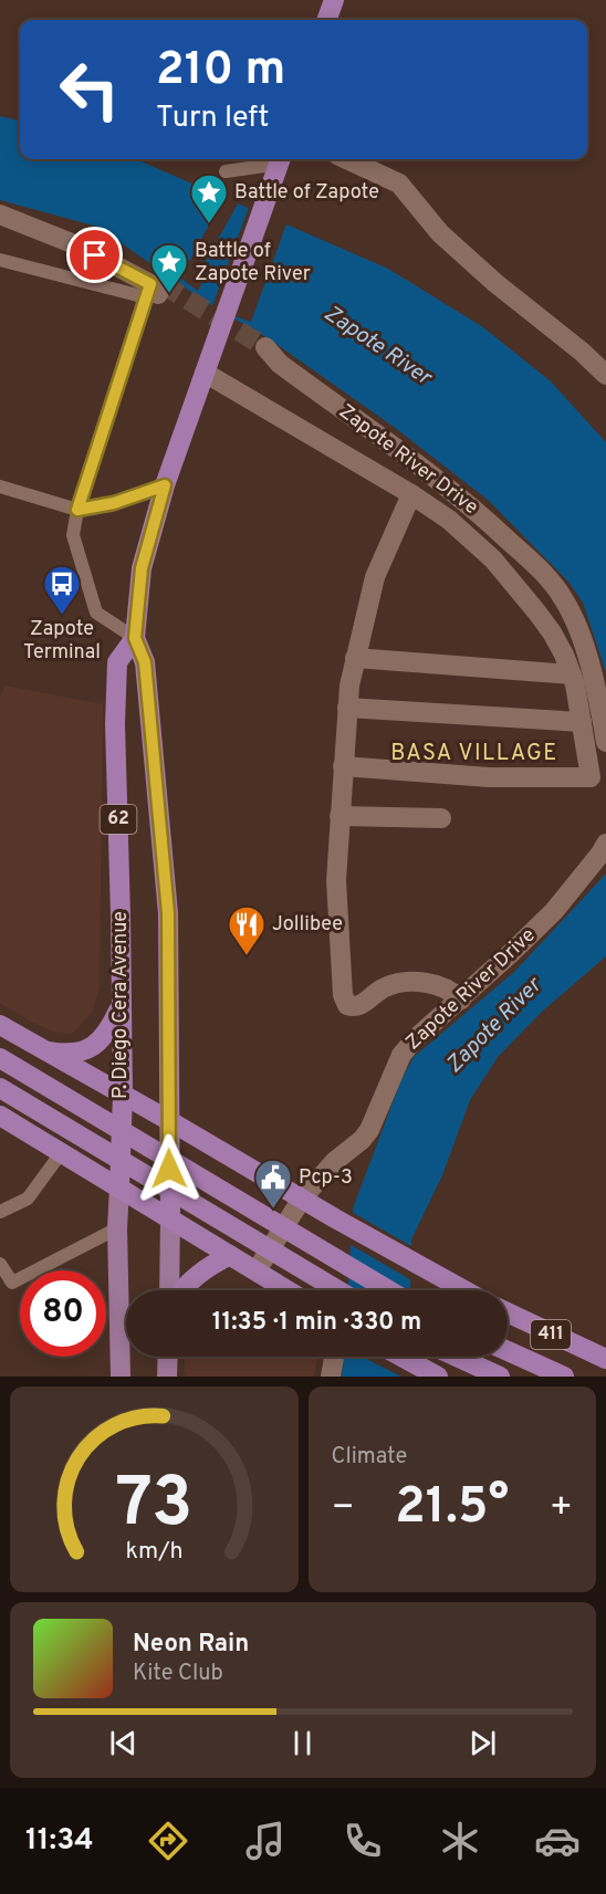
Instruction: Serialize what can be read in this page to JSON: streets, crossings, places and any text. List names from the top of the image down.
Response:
{
  "streets": {
    "highway": ["62", "P. Diego Cera Avenue", "411"],
    "street": ["Zapote River Drive"]
  },
  "districts": ["BASA VILLAGE"],
  "water": ["Zapote River"],
  "places": {
    "place": ["Battle of Zapote", "Battle of Zapote River"],
    "bus stop": ["Zapote Terminal"],
    "restaurant": ["Jollibee"],
    "public building": ["Pcp-3"]
  },
  "page": {
    "turn": ["210 m", "Turn left"],
    "limit": "80",
    "trip": "11:35 · 1 min · 330 m",
    "tile": "Climate",
    "heat": ["−", "21.5°", "+"],
    "song": ["Neon Rain", "Kite Club"],
    "tabs": "11:34",
    "gauge": ["73", "km/h"]
  }
}
